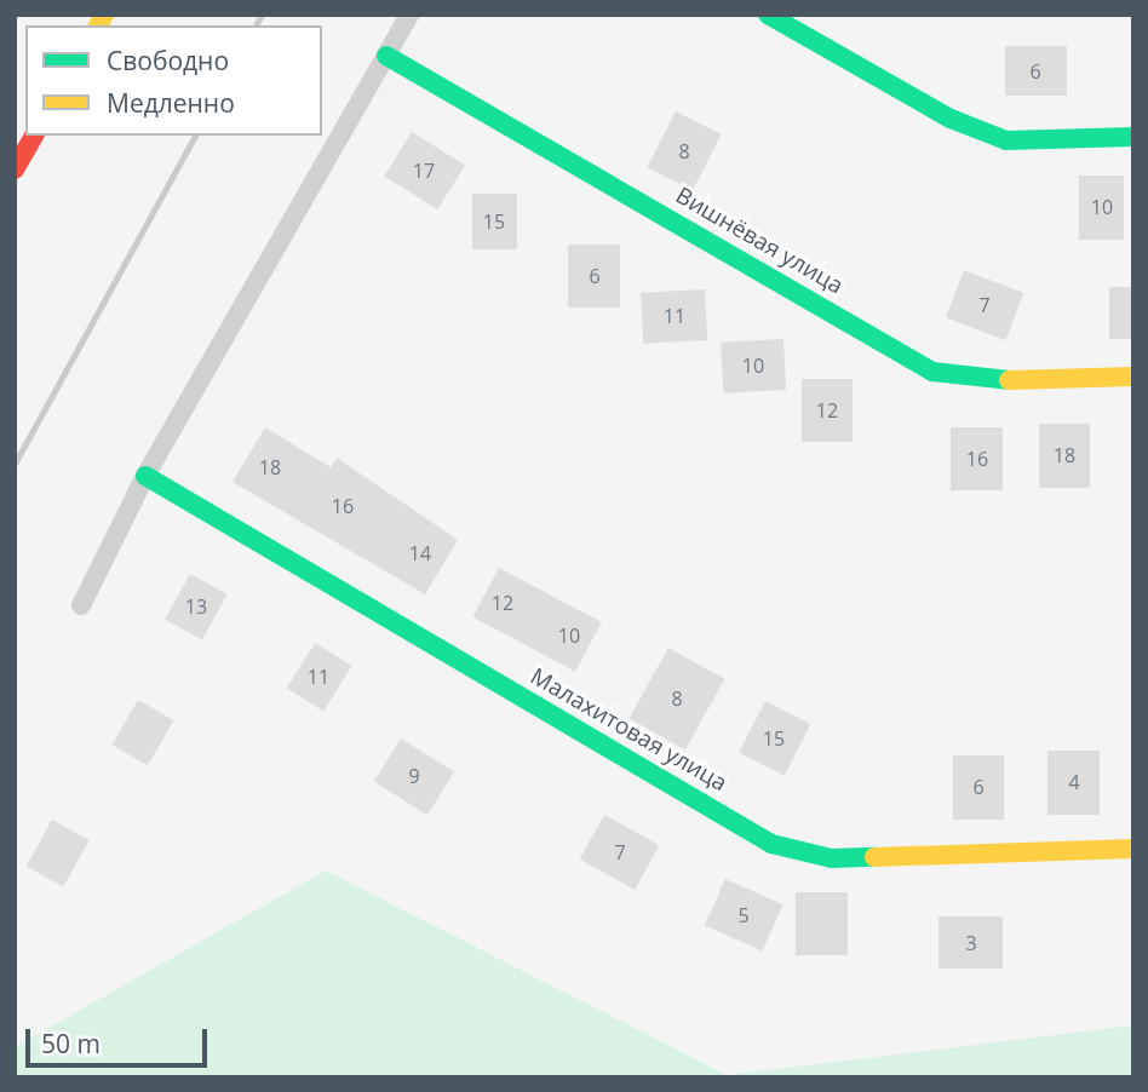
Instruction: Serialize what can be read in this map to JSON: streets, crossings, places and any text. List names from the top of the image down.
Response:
{
  "streets": {
    "street": ["Вишнёвая улица", "Малахитовая улица"]
  },
  "house_numbers": [
    "6",
    "8",
    "17",
    "10",
    "15",
    "6",
    "7",
    "11",
    "10",
    "12",
    "18",
    "16",
    "18",
    "16",
    "14",
    "12",
    "13",
    "10",
    "11",
    "8",
    "15",
    "9",
    "4",
    "6",
    "7",
    "5",
    "3"
  ],
  "legend": ["Свободно", "Медленно"],
  "scale_bar": "50 m"
}
